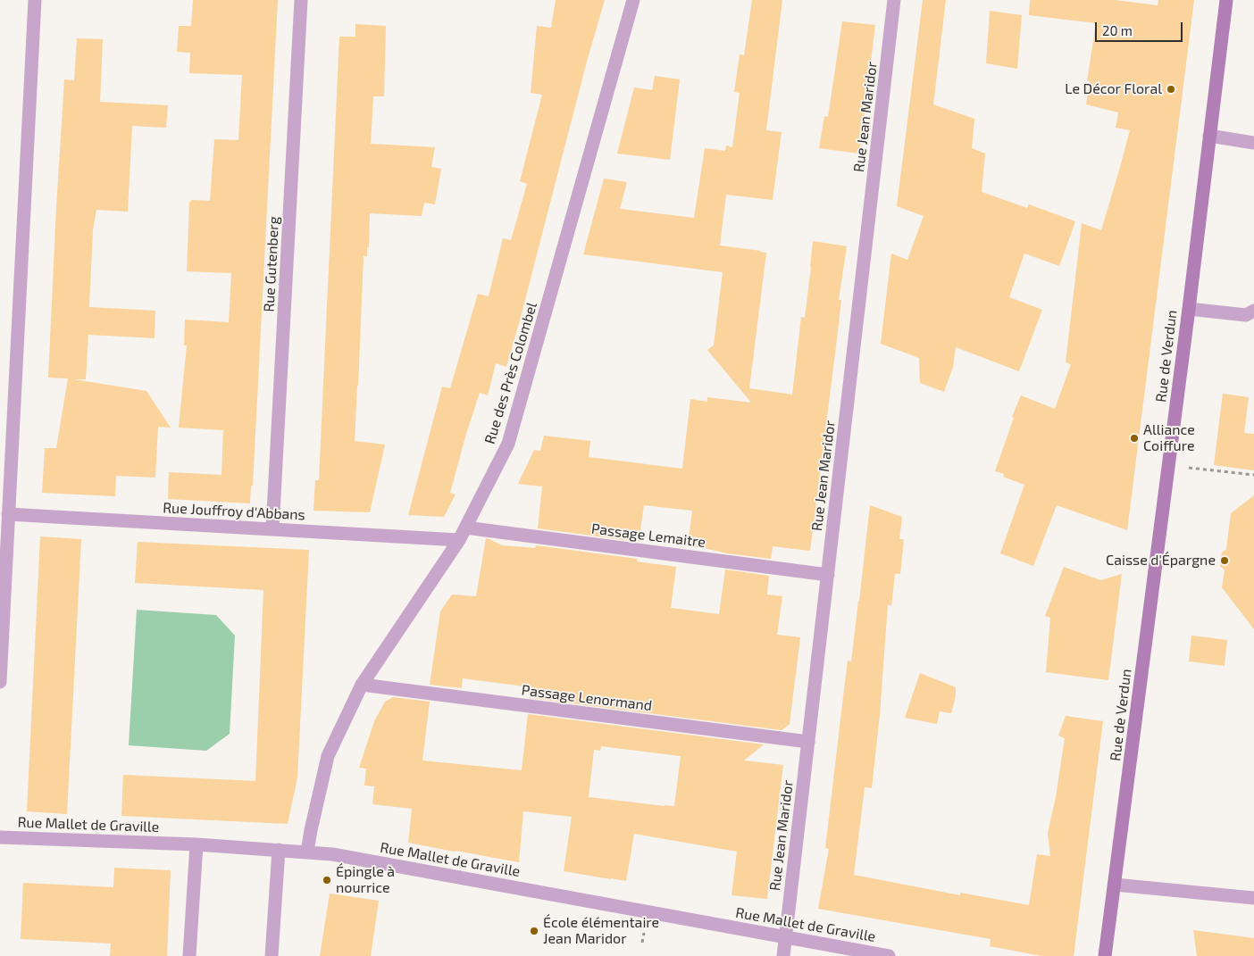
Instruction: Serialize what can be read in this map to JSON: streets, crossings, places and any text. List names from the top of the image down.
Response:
{
  "streets": {
    "main road": ["Rue de Verdun"],
    "street": [
      "Rue Jean Maridor",
      "Rue Gutenberg",
      "Rue des Près Colombel",
      "Rue Jouffroy d'Abbans",
      "Passage Lemaitre",
      "Passage Lenormand",
      "Rue Mallet de Graville"
    ]
  },
  "crossings": [
    ["Rue Jean Maridor", "Passage Lemaitre"],
    ["Rue Jean Maridor", "Passage Lenormand"],
    ["Rue Jean Maridor", "Rue Mallet de Graville"],
    ["Rue Gutenberg", "Rue Jouffroy d'Abbans"],
    ["Rue des Près Colombel", "Rue Jouffroy d'Abbans"],
    ["Rue des Près Colombel", "Passage Lemaitre"],
    ["Rue des Près Colombel", "Passage Lenormand"],
    ["Rue des Près Colombel", "Rue Mallet de Graville"]
  ],
  "places": [
    "Le Décor Floral",
    "Alliance Coiffure",
    "Caisse d'Épargne",
    "Épingle à nourrice",
    "École élémentaire Jean Maridor"
  ],
  "scale_bar": "20 m"
}
